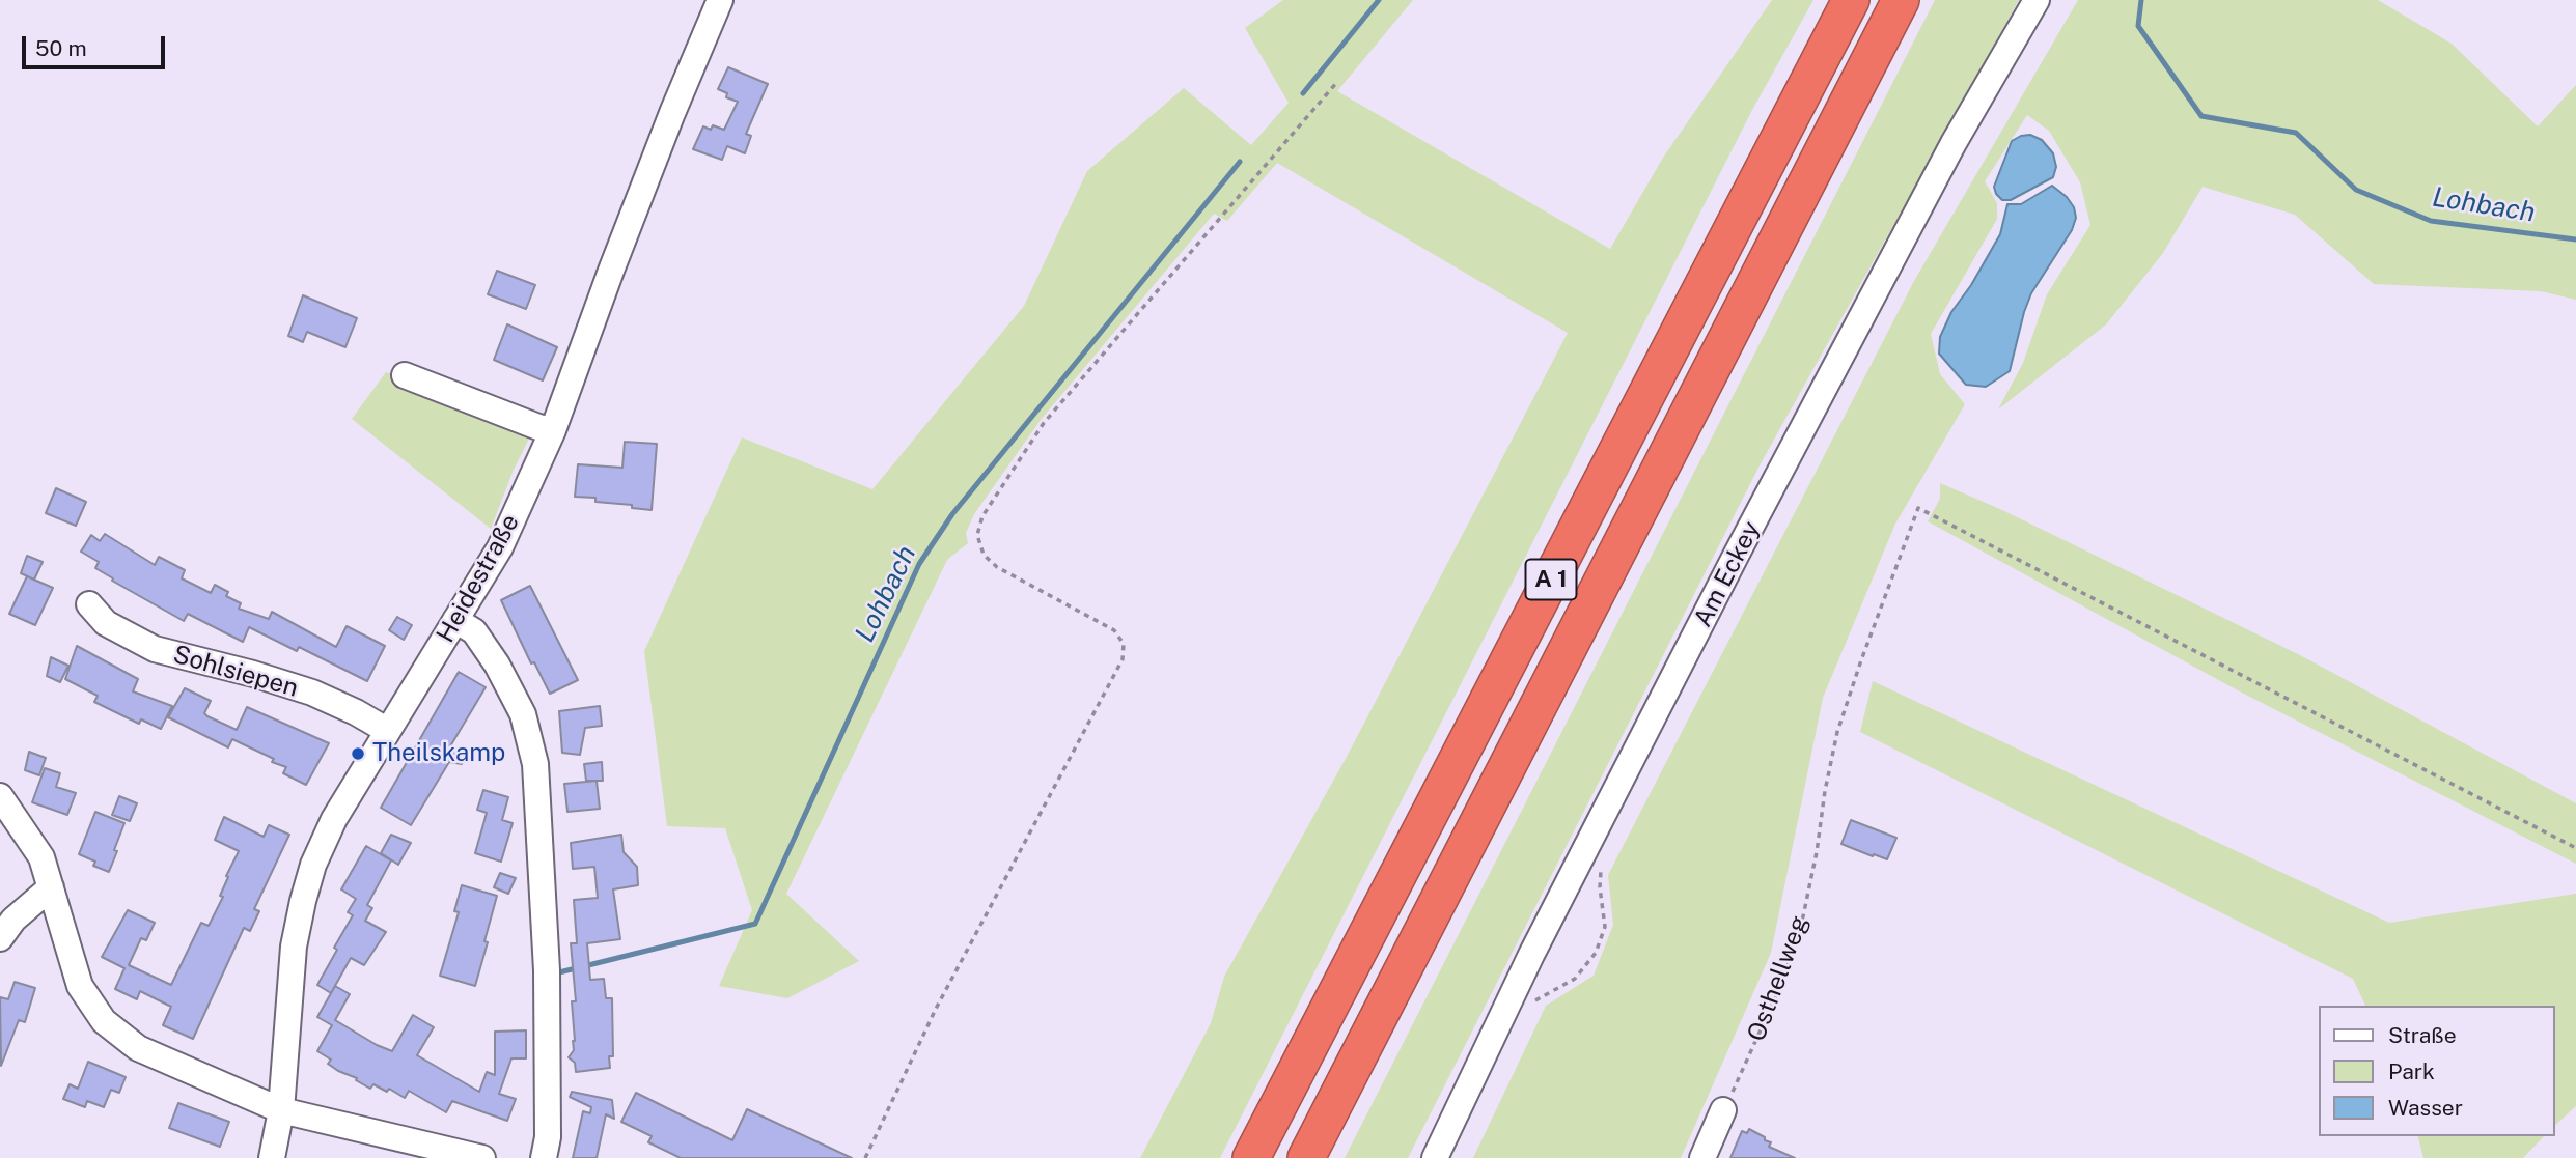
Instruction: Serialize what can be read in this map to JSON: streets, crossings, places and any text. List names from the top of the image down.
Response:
{
  "streets": {
    "highway": ["A 1"],
    "street": ["Am Eckey", "Heidestraße", "Sohlsiepen"],
    "path": ["Osthellweg"]
  },
  "crossings": [
    ["Heidestraße", "Sohlsiepen"]
  ],
  "water": ["Lohbach"],
  "places": ["Theilskamp"],
  "legend": ["Straße", "Park", "Wasser"],
  "scale_bar": "50 m"
}
